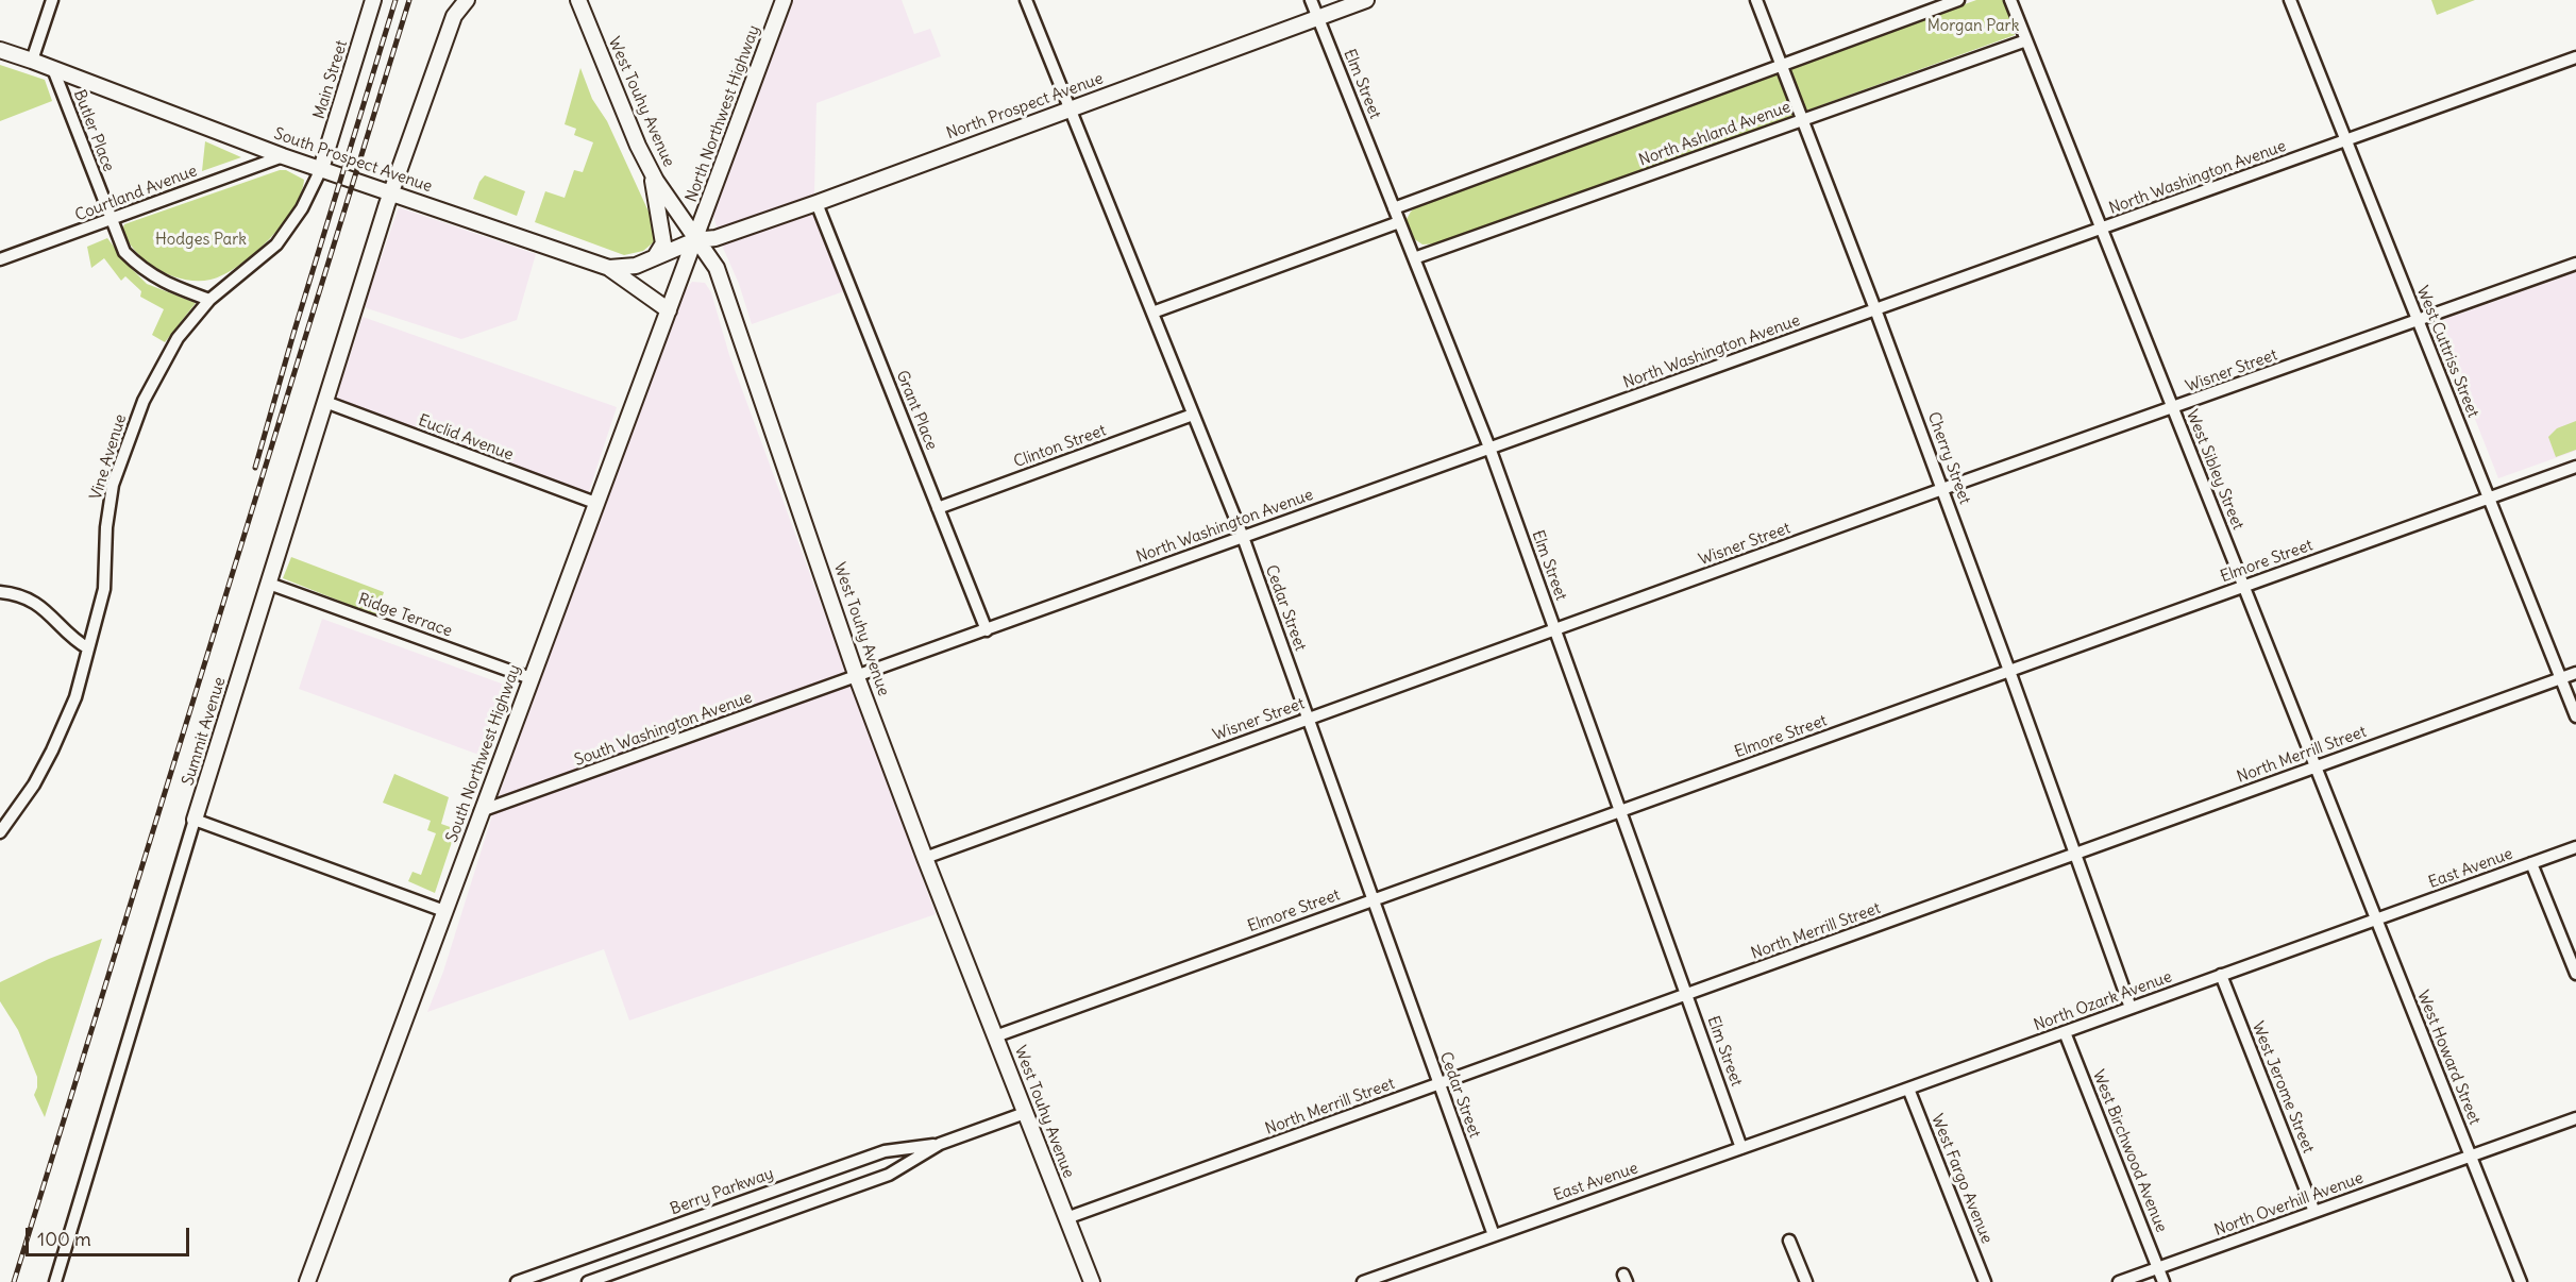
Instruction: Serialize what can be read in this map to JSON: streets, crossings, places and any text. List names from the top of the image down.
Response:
{
  "streets": {
    "main road": [
      "Main Street",
      "West Touhy Avenue",
      "North Prospect Avenue",
      "North Northwest Highway",
      "South Prospect Avenue",
      "Summit Avenue",
      "South Northwest Highway"
    ],
    "street": [
      "Elm Street",
      "Butler Place",
      "North Ashland Avenue",
      "North Washington Avenue",
      "Courtland Avenue",
      "West Cuttriss Street",
      "Wisner Street",
      "Grant Place",
      "Euclid Avenue",
      "Clinton Street",
      "Vine Avenue",
      "Cherry Street",
      "West Sibley Street",
      "Elmore Street",
      "Cedar Street",
      "Ridge Terrace",
      "South Washington Avenue",
      "North Merrill Street",
      "East Avenue",
      "North Ozark Avenue",
      "West Howard Street",
      "West Jerome Street",
      "West Birchwood Avenue",
      "West Fargo Avenue",
      "Berry Parkway",
      "North Overhill Avenue"
    ]
  },
  "crossings": [
    ["Main Street", "South Prospect Avenue"],
    ["Main Street", "Vine Avenue"],
    ["Elm Street", "North Prospect Avenue"],
    ["Elm Street", "North Ashland Avenue"],
    ["Elm Street", "North Washington Avenue"],
    ["Elm Street", "Wisner Street"],
    ["Elm Street", "Elmore Street"],
    ["Elm Street", "North Merrill Street"],
    ["Elm Street", "East Avenue"],
    ["West Touhy Avenue", "North Prospect Avenue"],
    ["West Touhy Avenue", "North Northwest Highway"],
    ["West Touhy Avenue", "South Prospect Avenue"],
    ["West Touhy Avenue", "North Washington Avenue"],
    ["West Touhy Avenue", "Wisner Street"],
    ["West Touhy Avenue", "Elmore Street"],
    ["West Touhy Avenue", "South Washington Avenue"],
    ["West Touhy Avenue", "South Northwest Highway"],
    ["West Touhy Avenue", "North Merrill Street"],
    ["West Touhy Avenue", "Berry Parkway"],
    ["North Prospect Avenue", "North Northwest Highway"],
    ["North Prospect Avenue", "South Prospect Avenue"],
    ["North Prospect Avenue", "Grant Place"],
    ["North Prospect Avenue", "Cedar Street"],
    ["North Prospect Avenue", "South Northwest Highway"],
    ["North Northwest Highway", "South Prospect Avenue"],
    ["North Northwest Highway", "South Northwest Highway"],
    ["Butler Place", "South Prospect Avenue"],
    ["Butler Place", "Courtland Avenue"],
    ["Butler Place", "Vine Avenue"],
    ["North Ashland Avenue", "Cherry Street"],
    ["North Ashland Avenue", "West Sibley Street"],
    ["South Prospect Avenue", "Courtland Avenue"],
    ["South Prospect Avenue", "Vine Avenue"],
    ["South Prospect Avenue", "Summit Avenue"],
    ["South Prospect Avenue", "South Northwest Highway"],
    ["North Washington Avenue", "West Cuttriss Street"],
    ["North Washington Avenue", "Grant Place"],
    ["North Washington Avenue", "Cherry Street"],
    ["North Washington Avenue", "West Sibley Street"],
    ["North Washington Avenue", "Cedar Street"],
    ["North Washington Avenue", "South Washington Avenue"],
    ["West Cuttriss Street", "Wisner Street"],
    ["West Cuttriss Street", "Elmore Street"],
    ["West Cuttriss Street", "North Merrill Street"],
    ["Wisner Street", "Cherry Street"],
    ["Wisner Street", "West Sibley Street"],
    ["Wisner Street", "Cedar Street"],
    ["Grant Place", "Clinton Street"],
    ["Euclid Avenue", "Summit Avenue"],
    ["Euclid Avenue", "South Northwest Highway"],
    ["Clinton Street", "Cedar Street"],
    ["Cherry Street", "Elmore Street"],
    ["Cherry Street", "North Merrill Street"],
    ["Cherry Street", "North Ozark Avenue"],
    ["West Sibley Street", "Elmore Street"],
    ["West Sibley Street", "North Merrill Street"],
    ["West Sibley Street", "West Howard Street"],
    ["Elmore Street", "Cedar Street"],
    ["Cedar Street", "North Merrill Street"],
    ["Cedar Street", "East Avenue"],
    ["Ridge Terrace", "Summit Avenue"],
    ["Ridge Terrace", "South Northwest Highway"],
    ["South Washington Avenue", "South Northwest Highway"],
    ["East Avenue", "North Ozark Avenue"],
    ["East Avenue", "West Howard Street"],
    ["North Ozark Avenue", "West Howard Street"],
    ["North Ozark Avenue", "West Jerome Street"],
    ["North Ozark Avenue", "West Birchwood Avenue"],
    ["North Ozark Avenue", "West Fargo Avenue"],
    ["West Howard Street", "North Overhill Avenue"],
    ["West Jerome Street", "North Overhill Avenue"],
    ["West Birchwood Avenue", "North Overhill Avenue"]
  ],
  "parks": ["Morgan Park", "Hodges Park"],
  "scale_bar": "100 m"
}
